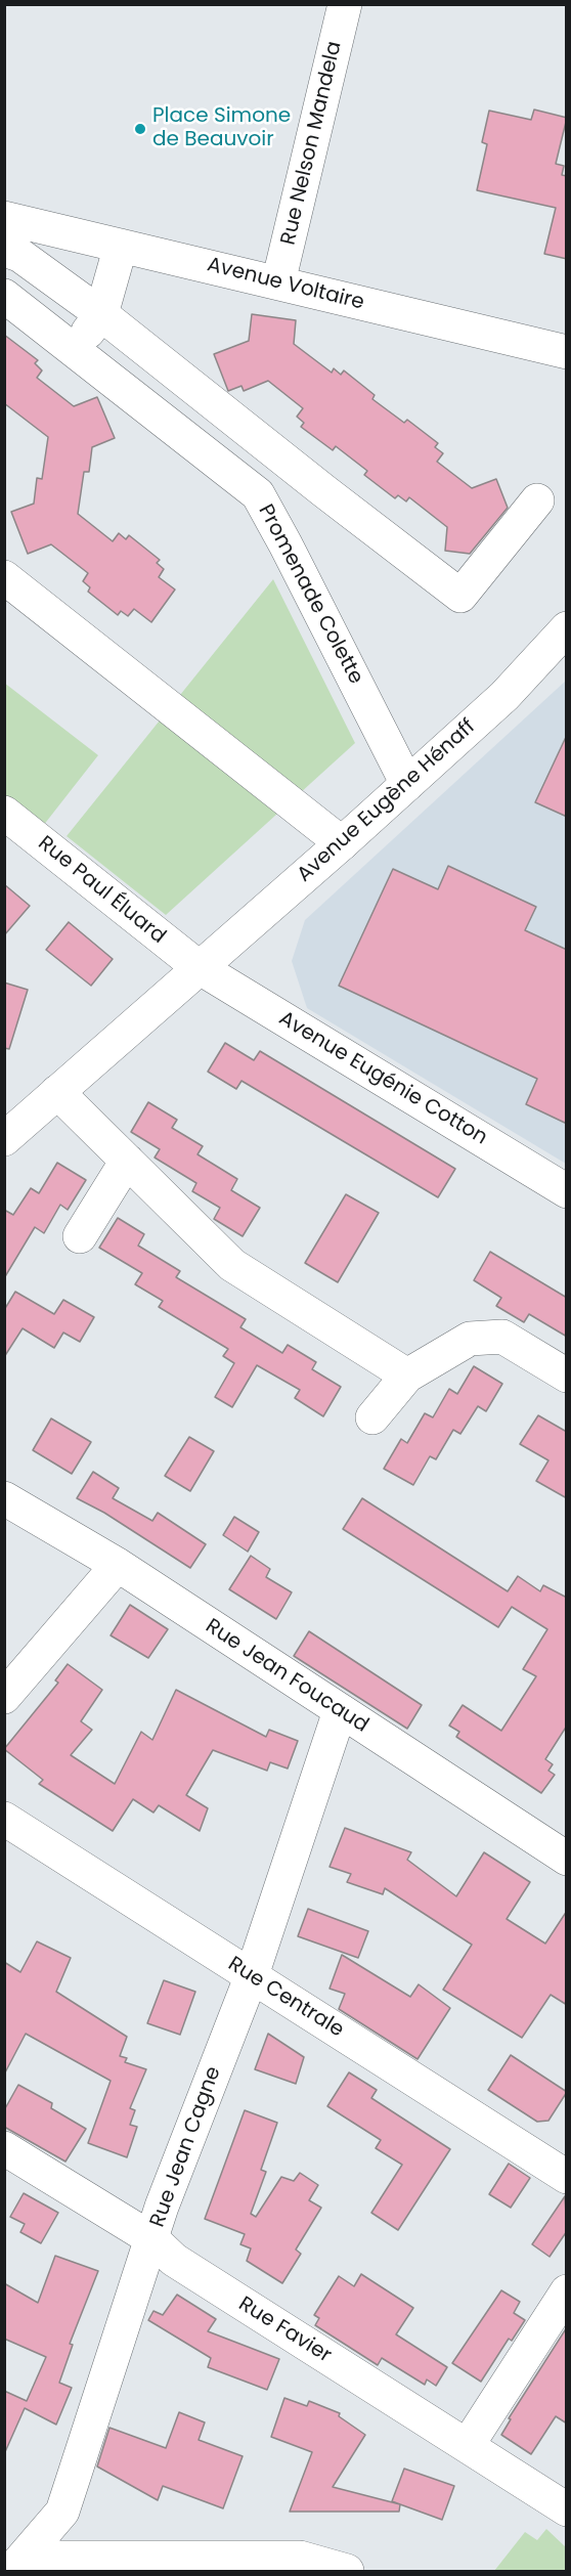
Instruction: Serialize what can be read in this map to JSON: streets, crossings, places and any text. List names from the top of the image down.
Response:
{
  "streets": {
    "street": [
      "Rue Nelson Mandela",
      "Avenue Voltaire",
      "Promenade Colette",
      "Avenue Eugène Hénaff",
      "Rue Paul Éluard",
      "Avenue Eugénie Cotton",
      "Rue Jean Foucaud",
      "Rue Centrale",
      "Rue Jean Cagne",
      "Rue Favier"
    ]
  },
  "crossings": [
    ["Rue Nelson Mandela", "Avenue Voltaire"],
    ["Promenade Colette", "Avenue Eugène Hénaff"],
    ["Avenue Eugène Hénaff", "Rue Paul Éluard"],
    ["Avenue Eugène Hénaff", "Avenue Eugénie Cotton"],
    ["Rue Paul Éluard", "Avenue Eugénie Cotton"],
    ["Rue Jean Foucaud", "Rue Jean Cagne"],
    ["Rue Centrale", "Rue Jean Cagne"],
    ["Rue Jean Cagne", "Rue Favier"]
  ],
  "places": ["Place Simone de Beauvoir"]
}
